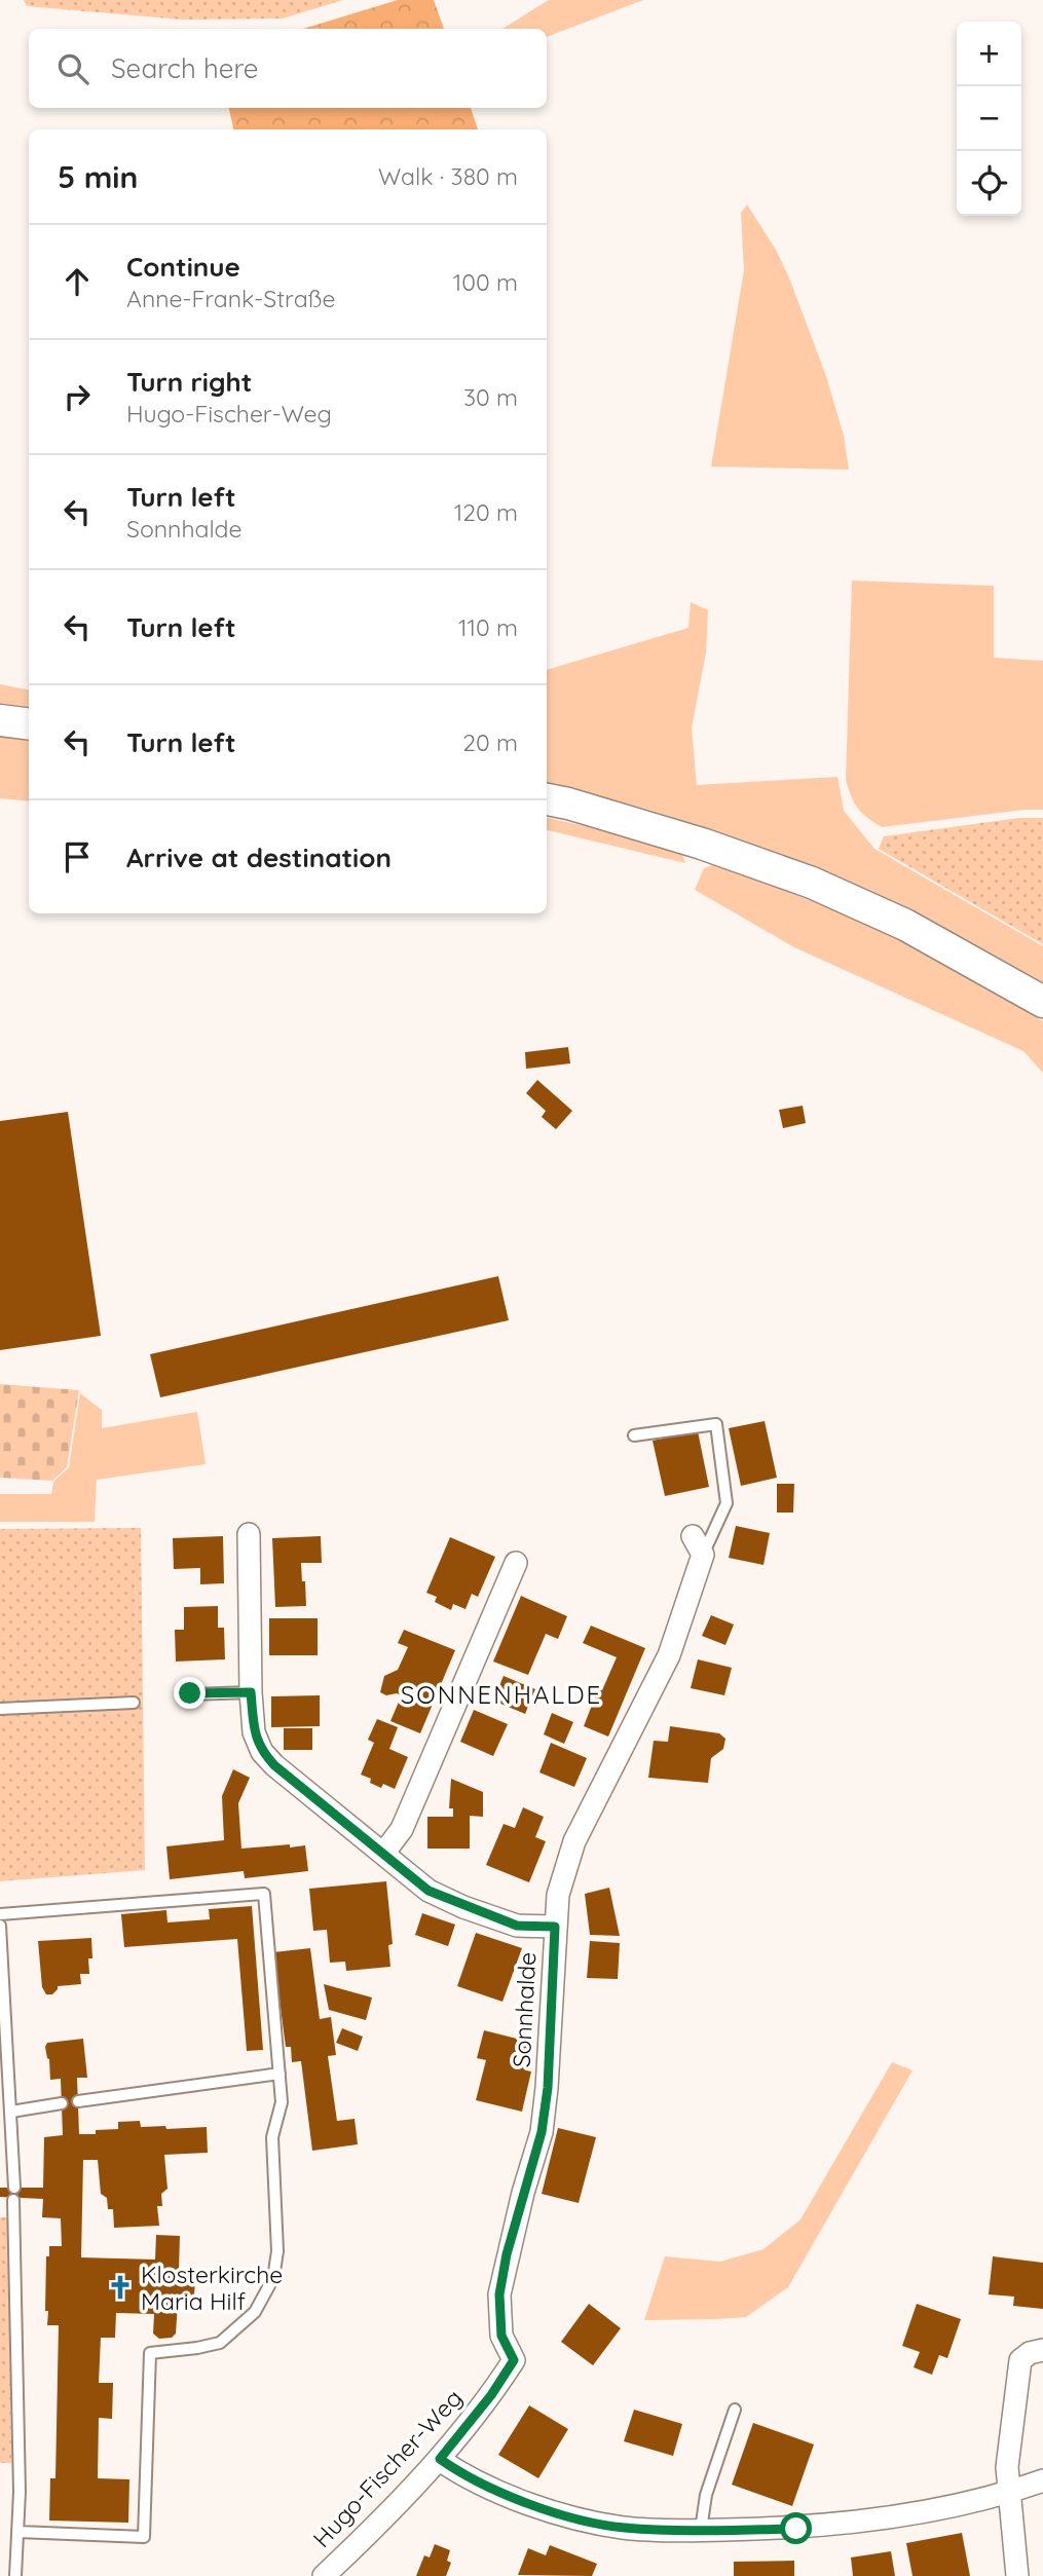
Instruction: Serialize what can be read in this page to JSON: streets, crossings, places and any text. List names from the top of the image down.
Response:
{
  "streets": {
    "street": ["Sonnhalde", "Hugo-Fischer-Weg"]
  },
  "crossings": [
    ["Sonnhalde", "Hugo-Fischer-Weg"]
  ],
  "districts": ["SONNENHALDE"],
  "places": {
    "church": ["Klosterkirche Maria Hilf"]
  },
  "page": {
    "map_buttons": ["+", "−"],
    "search": "Search here",
    "heading": ["5 min", "Walk · 380 m"],
    "list": [
      ["Continue", "Anne-Frank-Straße", "100 m"],
      ["Turn right", "Hugo-Fischer-Weg", "30 m"],
      ["Turn left", "Sonnhalde", "120 m"],
      ["Turn left", "110 m"],
      ["Turn left", "20 m"],
      "Arrive at destination"
    ]
  }
}
